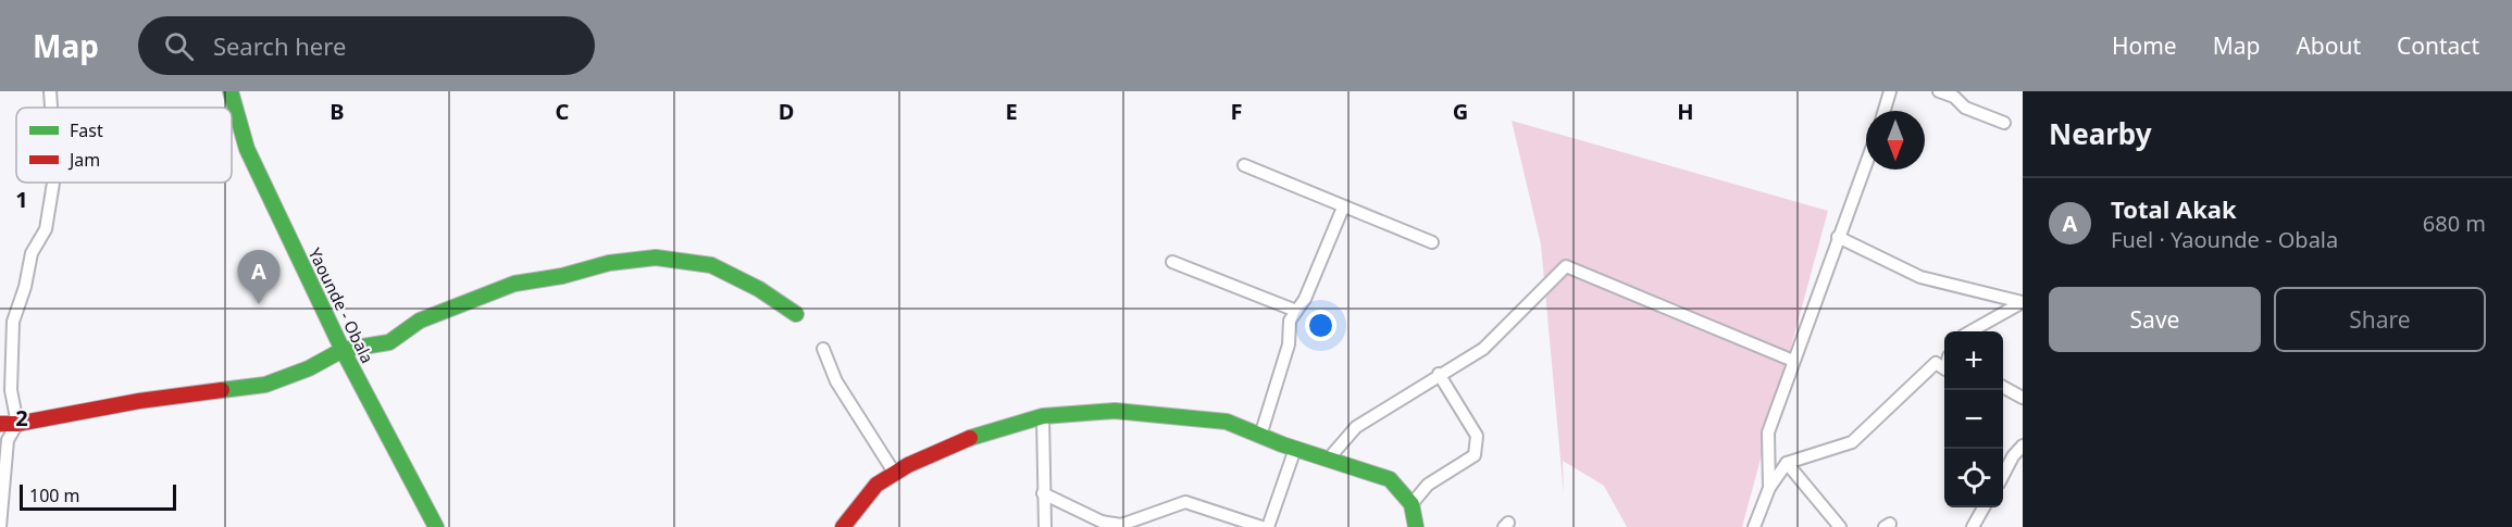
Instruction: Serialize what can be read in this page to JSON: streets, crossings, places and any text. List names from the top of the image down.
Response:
{
  "streets": {
    "main road": ["Yaounde - Obala"]
  },
  "legend": ["Fast", "Jam"],
  "scale_bar": "100 m",
  "north": "bottom",
  "page": {
    "header": "Map",
    "search": "Search here",
    "nav": [
      "Home",
      "Map",
      "About",
      "Contact"
    ],
    "heading": "Nearby",
    "list": [
      {
        "mark": "A",
        "name": "Total Akak",
        "note": "Fuel · Yaounde - Obala",
        "value": "680 m"
      }
    ],
    "pins": "A",
    "buttons": ["Save", "Share"],
    "map_buttons": ["+", "−"],
    "scale": "100 m"
  },
  "grid": {
    "columns": [
      "B",
      "C",
      "D",
      "E",
      "F",
      "G",
      "H"
    ],
    "rows": ["1", "2"]
  }
}
